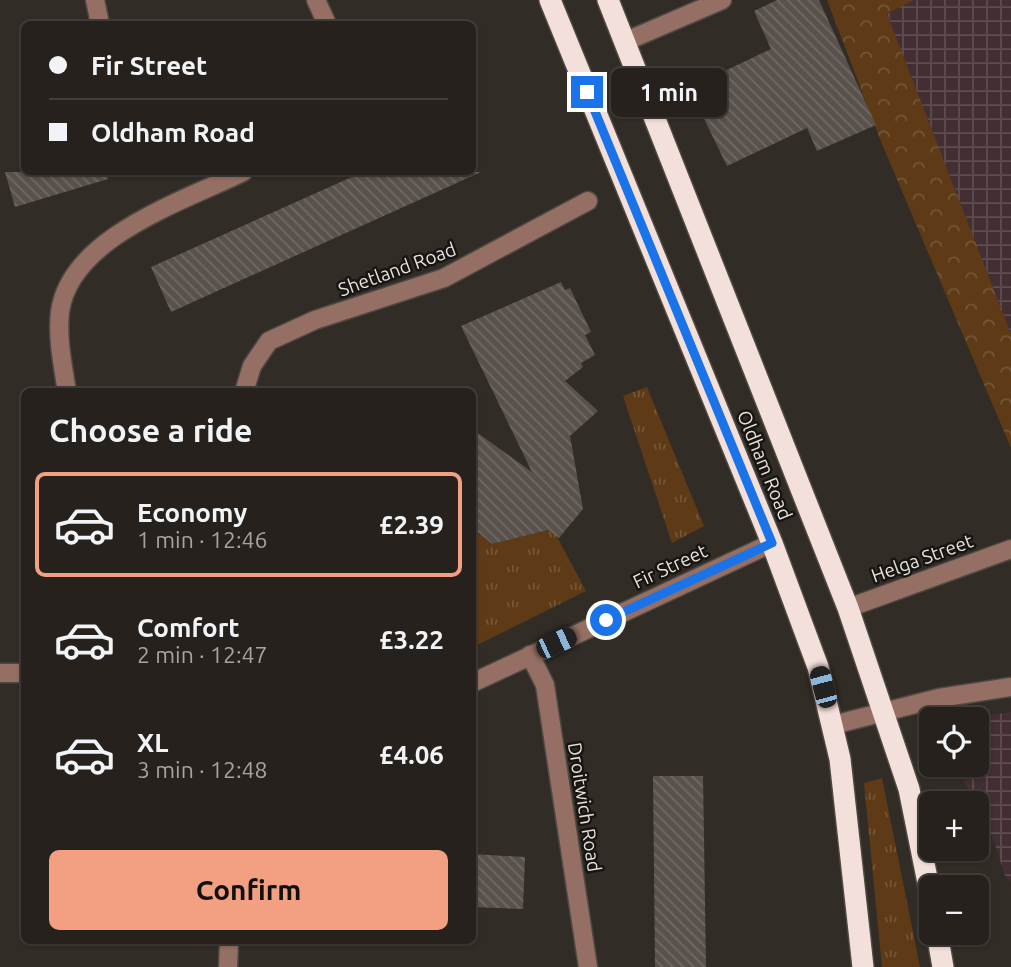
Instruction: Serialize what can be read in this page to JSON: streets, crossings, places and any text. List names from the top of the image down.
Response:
{
  "streets": {
    "highway": ["Oldham Road"],
    "street": [
      "Shetland Road",
      "Helga Street",
      "Fir Street",
      "Droitwich Road"
    ]
  },
  "crossings": [
    ["Oldham Road", "Helga Street"],
    ["Oldham Road", "Fir Street"],
    ["Fir Street", "Droitwich Road"]
  ],
  "page": {
    "banner": ["Fir Street", "Oldham Road"],
    "bubble": "1 min",
    "heading": "Choose a ride",
    "list": [
      {
        "name": "Economy",
        "note": "1 min · 12:46",
        "value": "£2.39"
      },
      {
        "name": "Comfort",
        "note": "2 min · 12:47",
        "value": "£3.22"
      },
      {
        "name": "XL",
        "note": "3 min · 12:48",
        "value": "£4.06"
      }
    ],
    "map_buttons": ["+", "−"],
    "buttons": "Confirm"
  }
}
